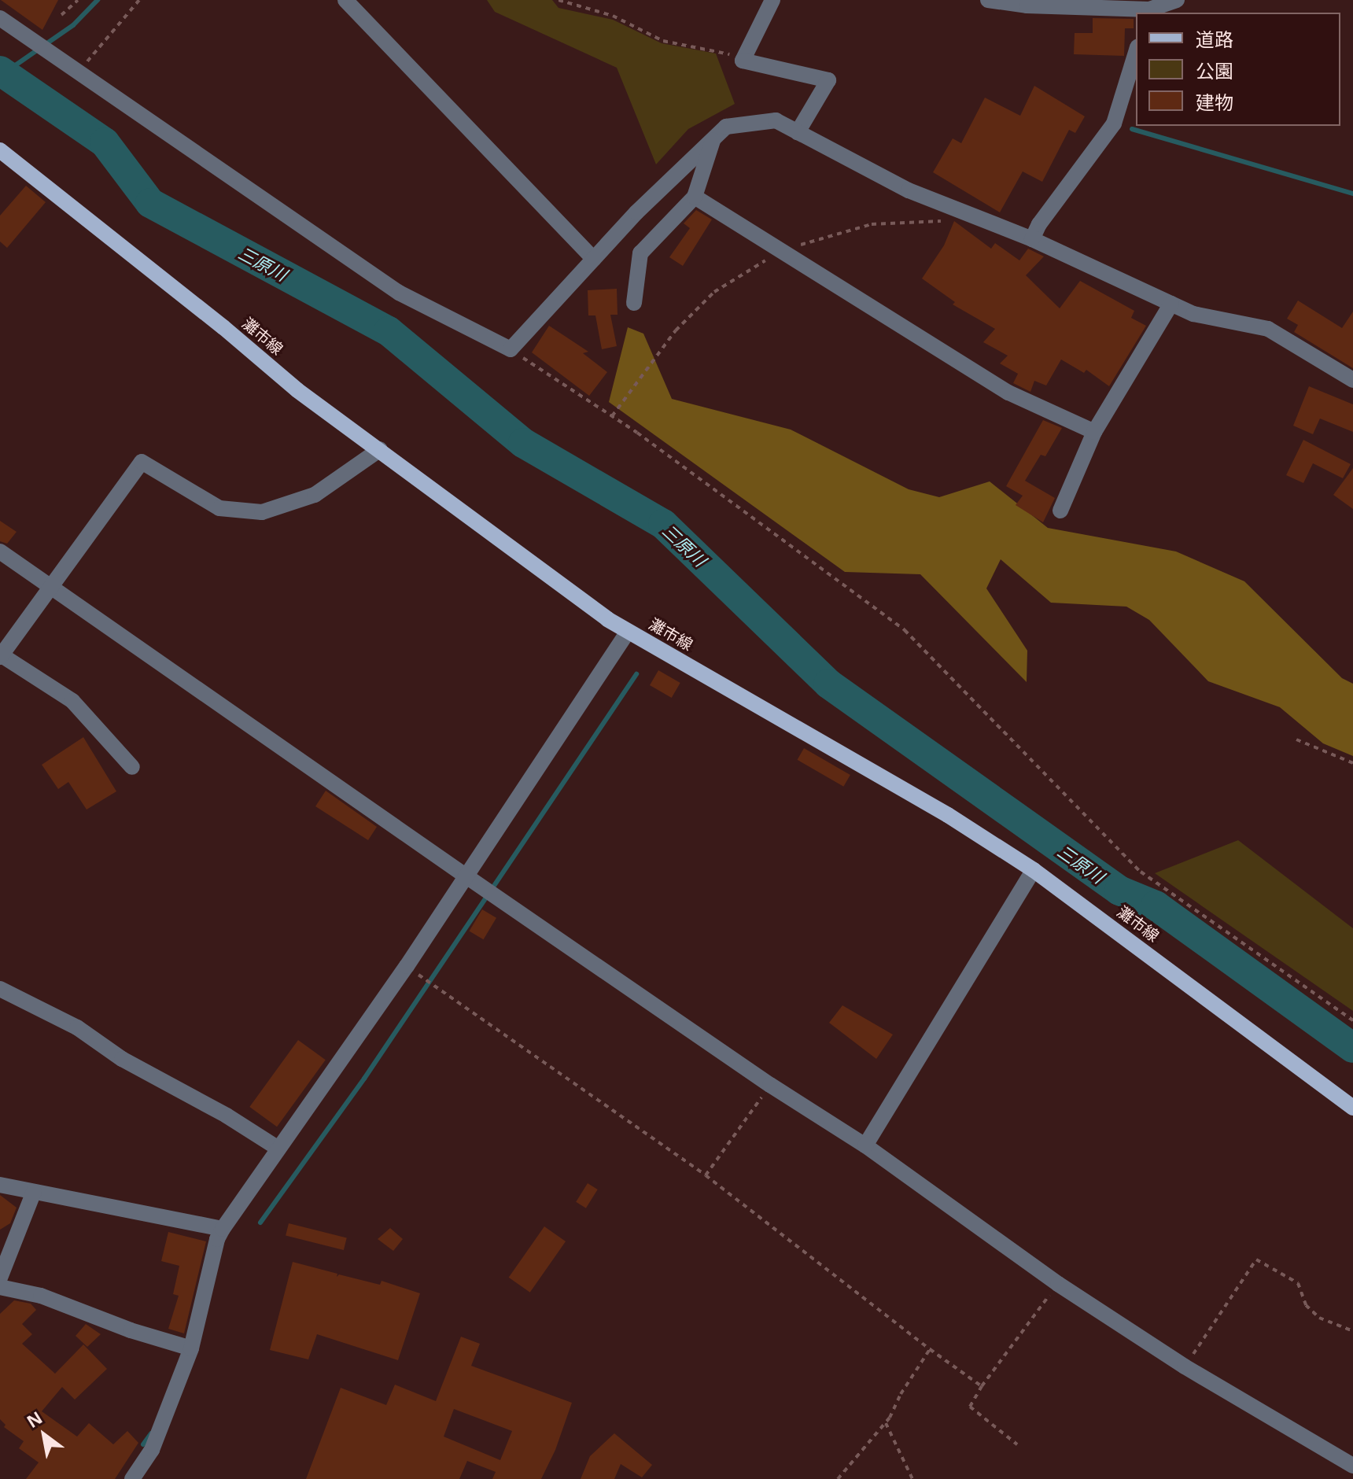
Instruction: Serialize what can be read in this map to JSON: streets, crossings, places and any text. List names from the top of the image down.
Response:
{
  "streets": {
    "main road": ["灘市線"]
  },
  "water": ["三原川"],
  "legend": ["道路", "公園", "建物"],
  "north": "top left"
}
